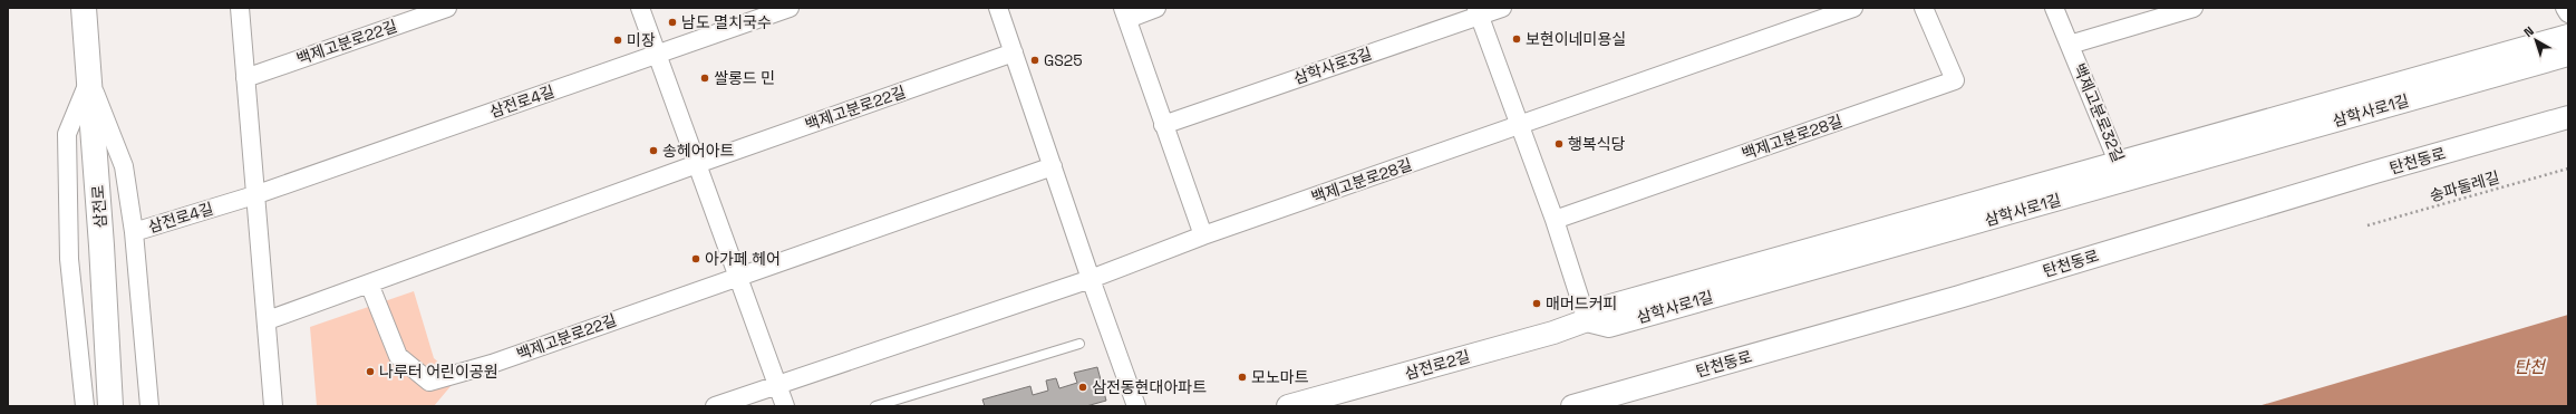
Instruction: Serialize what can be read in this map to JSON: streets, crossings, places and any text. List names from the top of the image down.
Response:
{
  "streets": {
    "main road": ["삼전로"],
    "street": [
      "백제고분로22길",
      "삼학사로3길",
      "삼전로4길",
      "삼학사로1길",
      "백제고분로32길",
      "백제고분로28길",
      "탄천동로",
      "삼전로2길"
    ],
    "path": ["송파둘레길"]
  },
  "crossings": [
    ["삼학사로1길", "백제고분로32길"],
    ["삼학사로1길", "삼전로2길"]
  ],
  "water": ["탄천"],
  "places": [
    "남도 멸치국수",
    "보현이네미용실",
    "미장",
    "GS25",
    "쌀롱드 민",
    "행복식당",
    "송헤어아트",
    "아가페 헤어",
    "매머드커피",
    "나루터 어린이공원",
    "모노마트",
    "삼전동현대아파트"
  ],
  "north": "top left"
}
